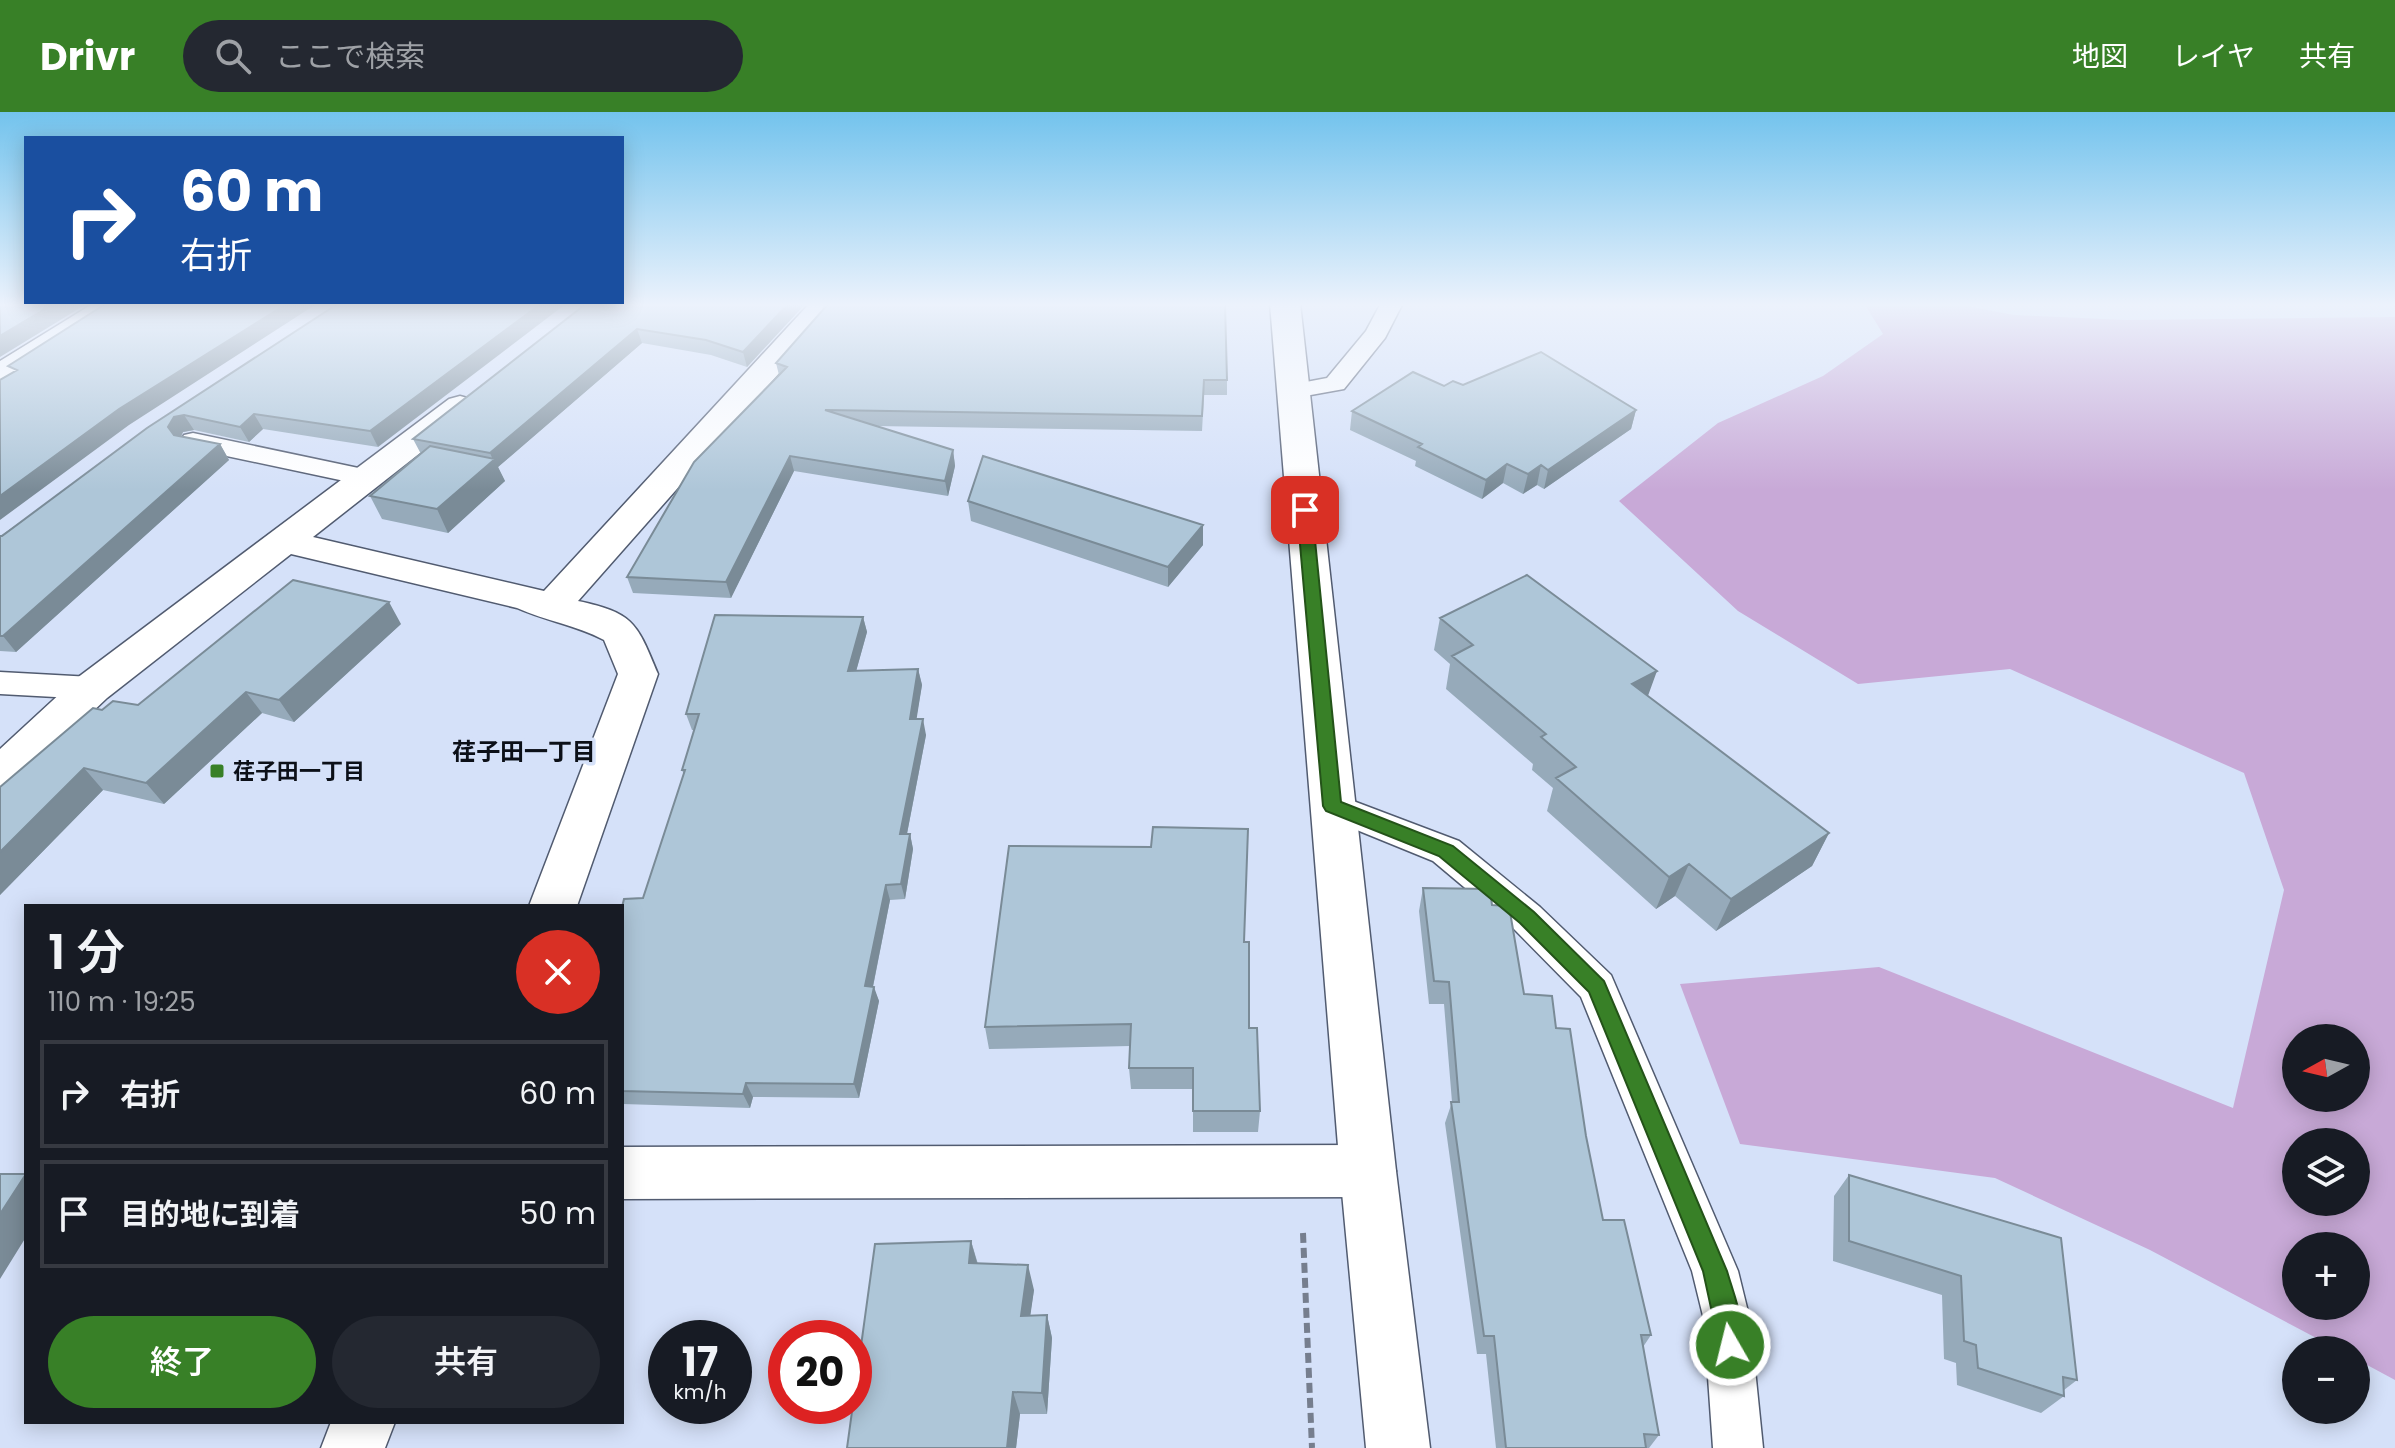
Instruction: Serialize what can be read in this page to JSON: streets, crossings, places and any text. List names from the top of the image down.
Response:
{
  "districts": ["荏子田一丁目"],
  "places": {
    "transit": ["荏子田一丁目"]
  },
  "north": "left",
  "page": {
    "header": "Drivr",
    "search": "ここで検索",
    "nav": ["地図", "レイヤ", "共有"],
    "turn": ["60 m", "右折"],
    "heading": ["1 分", "110 m · 19:25"],
    "map_buttons": ["+", "−"],
    "list": [
      {
        "name": "右折",
        "value": "60 m"
      },
      {
        "name": "目的地に到着",
        "value": "50 m"
      }
    ],
    "buttons": ["終了", "共有"],
    "speed": "17 km/h",
    "limit": "20"
  }
}
